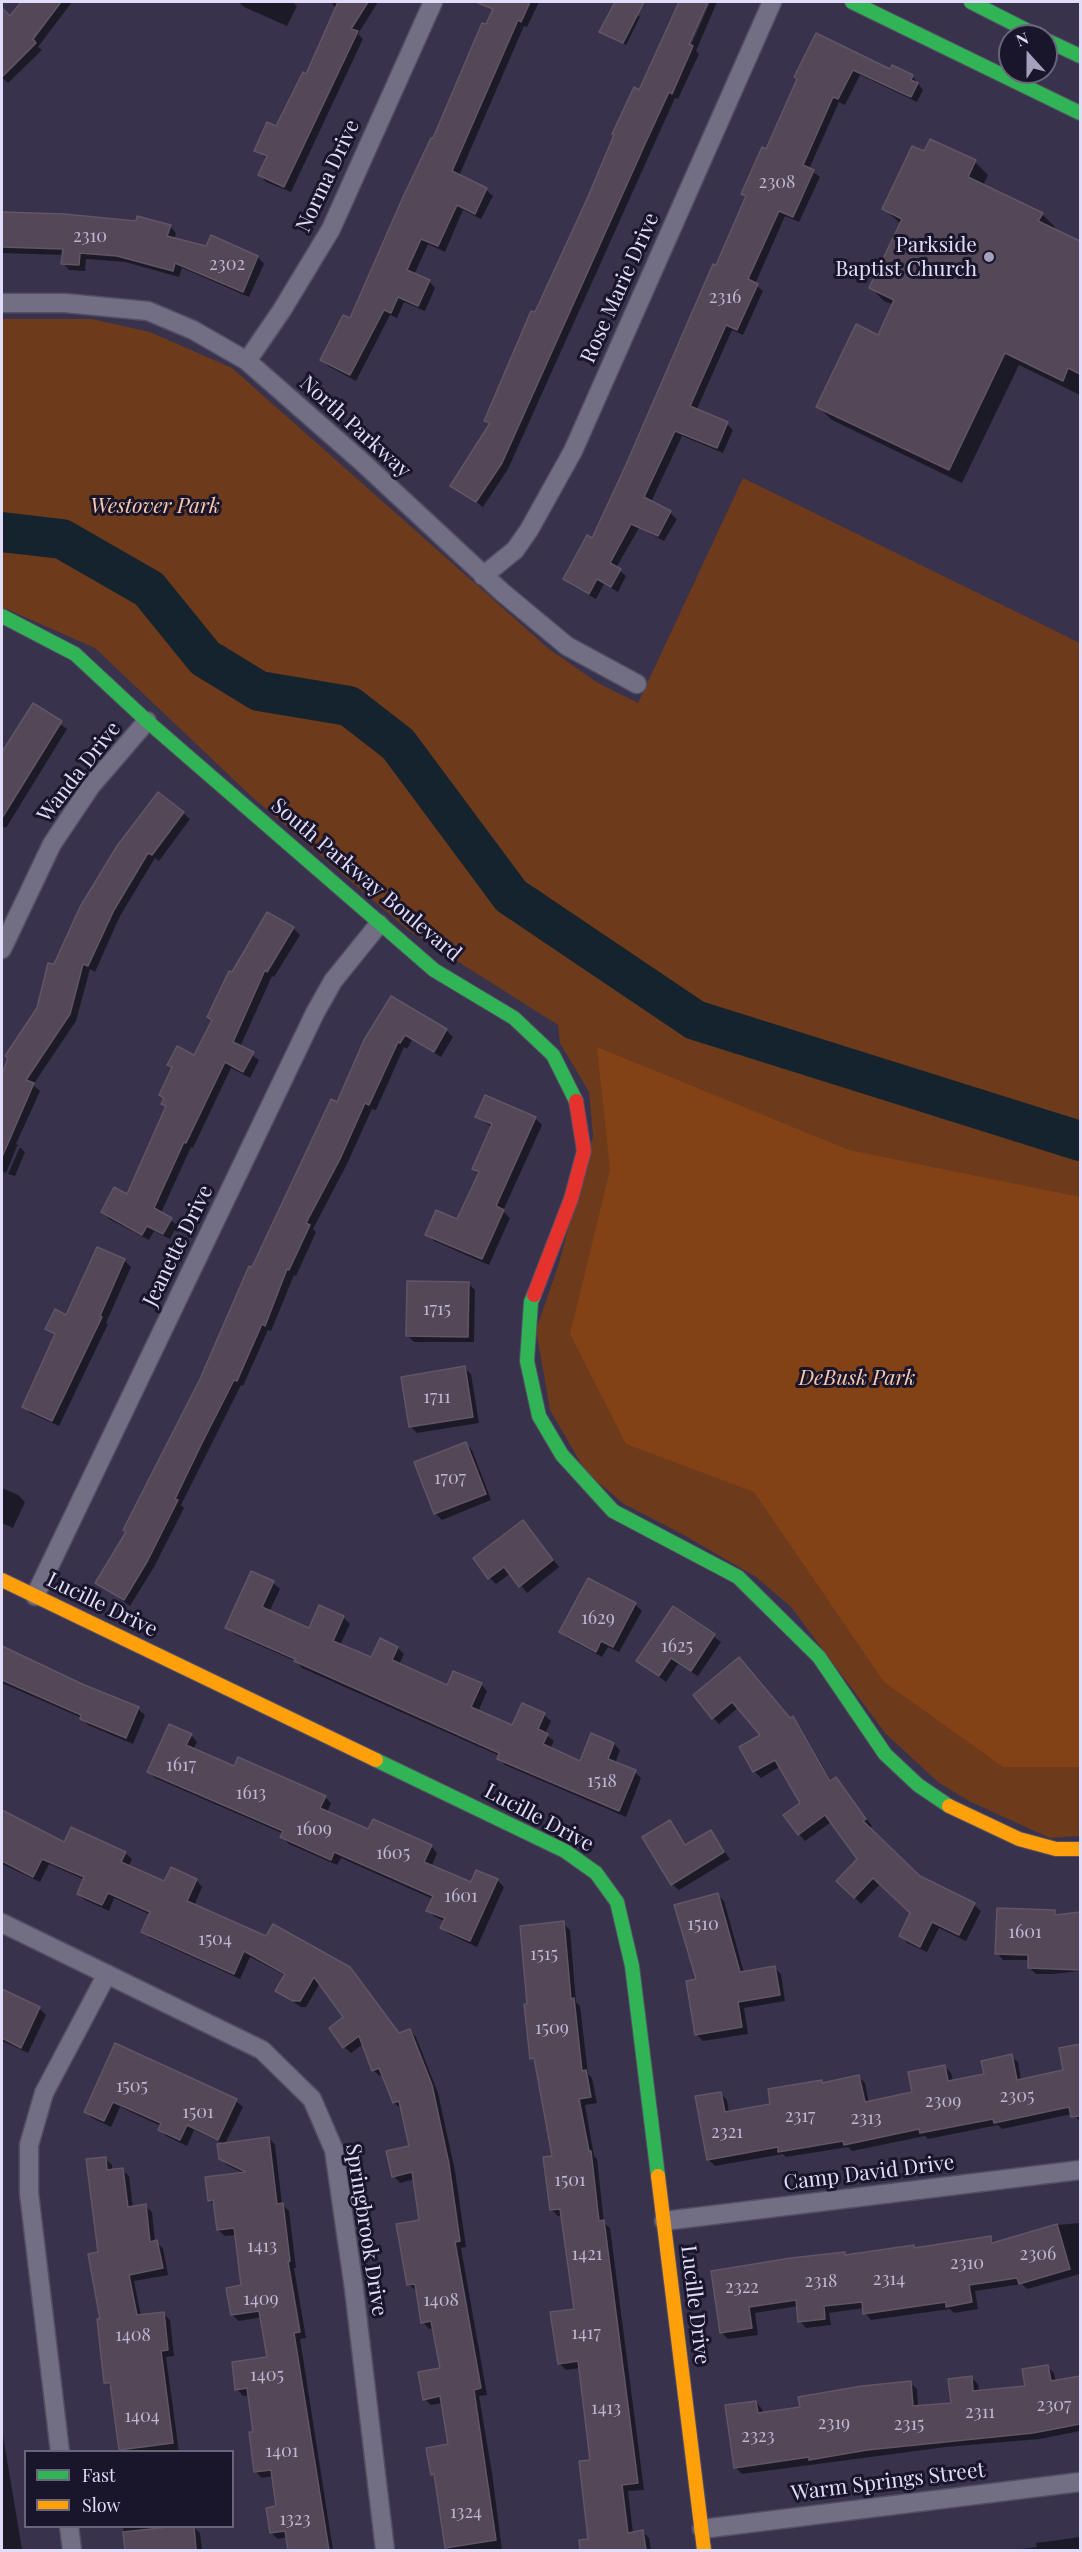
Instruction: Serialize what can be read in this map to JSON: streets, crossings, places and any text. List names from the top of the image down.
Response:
{
  "streets": {
    "street": [
      "Norma Drive",
      "Rose Marie Drive",
      "North Parkway",
      "Wanda Drive",
      "South Parkway Boulevard",
      "Jeanette Drive",
      "Lucille Drive",
      "Camp David Drive",
      "Springbrook Drive",
      "Warm Springs Street"
    ]
  },
  "crossings": [
    ["Norma Drive", "North Parkway"],
    ["Rose Marie Drive", "North Parkway"],
    ["Wanda Drive", "South Parkway Boulevard"],
    ["South Parkway Boulevard", "Jeanette Drive"],
    ["Jeanette Drive", "Lucille Drive"],
    ["Lucille Drive", "Camp David Drive"],
    ["Lucille Drive", "Warm Springs Street"]
  ],
  "parks": ["Westover Park", "DeBusk Park"],
  "places": ["Parkside Baptist Church"],
  "house_numbers": [
    "2308",
    "2310",
    "2302",
    "2316",
    "1715",
    "1711",
    "1707",
    "1629",
    "1625",
    "1617",
    "1518",
    "1613",
    "1609",
    "1605",
    "1601",
    "1510",
    "1601",
    "1504",
    "1515",
    "1509",
    "1505",
    "2305",
    "2309",
    "1501",
    "2317",
    "2313",
    "2321",
    "1501",
    "1413",
    "1421",
    "2306",
    "2310",
    "2314",
    "2318",
    "2322",
    "1409",
    "1408",
    "1417",
    "1408",
    "1405",
    "2307",
    "1413",
    "2311",
    "1404",
    "2319",
    "2315",
    "2323",
    "1401",
    "1324",
    "1323"
  ],
  "legend": ["Fast", "Slow"],
  "north": "top"
}
